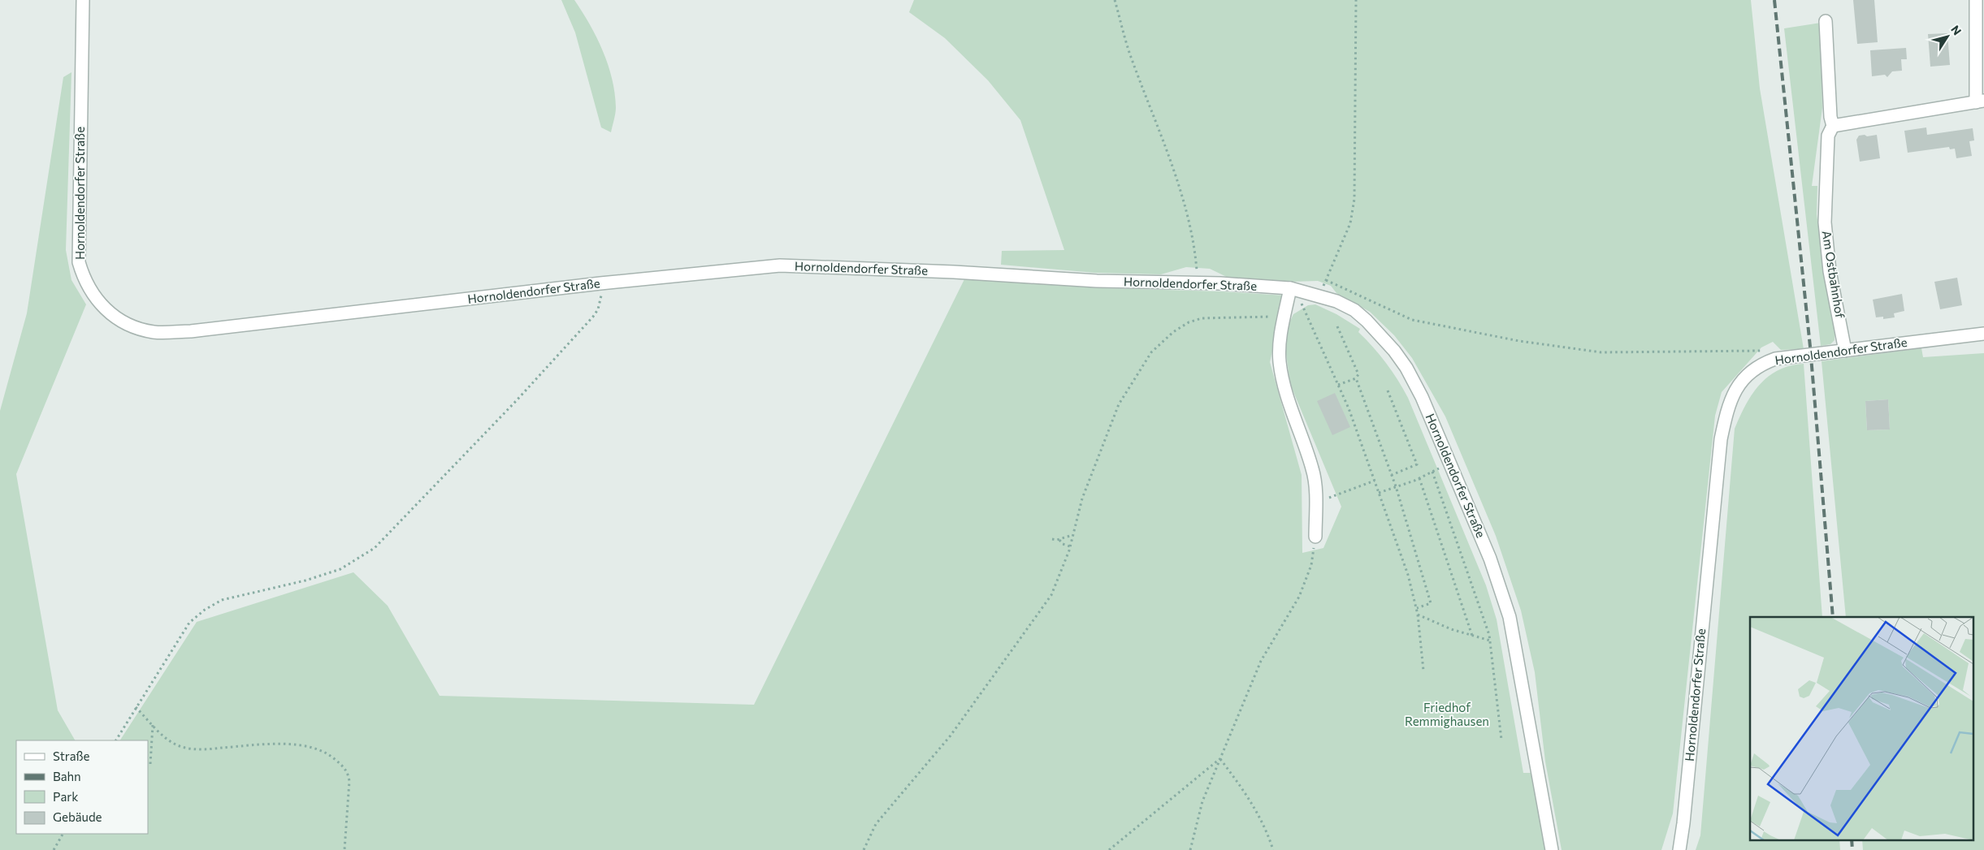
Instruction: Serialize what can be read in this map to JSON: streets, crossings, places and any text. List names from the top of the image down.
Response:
{
  "streets": {
    "street": ["Hornoldendorfer Straße", "Am Ostbahnhof"]
  },
  "crossings": [
    ["Hornoldendorfer Straße", "Am Ostbahnhof"]
  ],
  "parks": ["Friedhof Remmighausen"],
  "legend": [
    "Straße",
    "Bahn",
    "Park",
    "Gebäude"
  ],
  "north": "top right"
}
